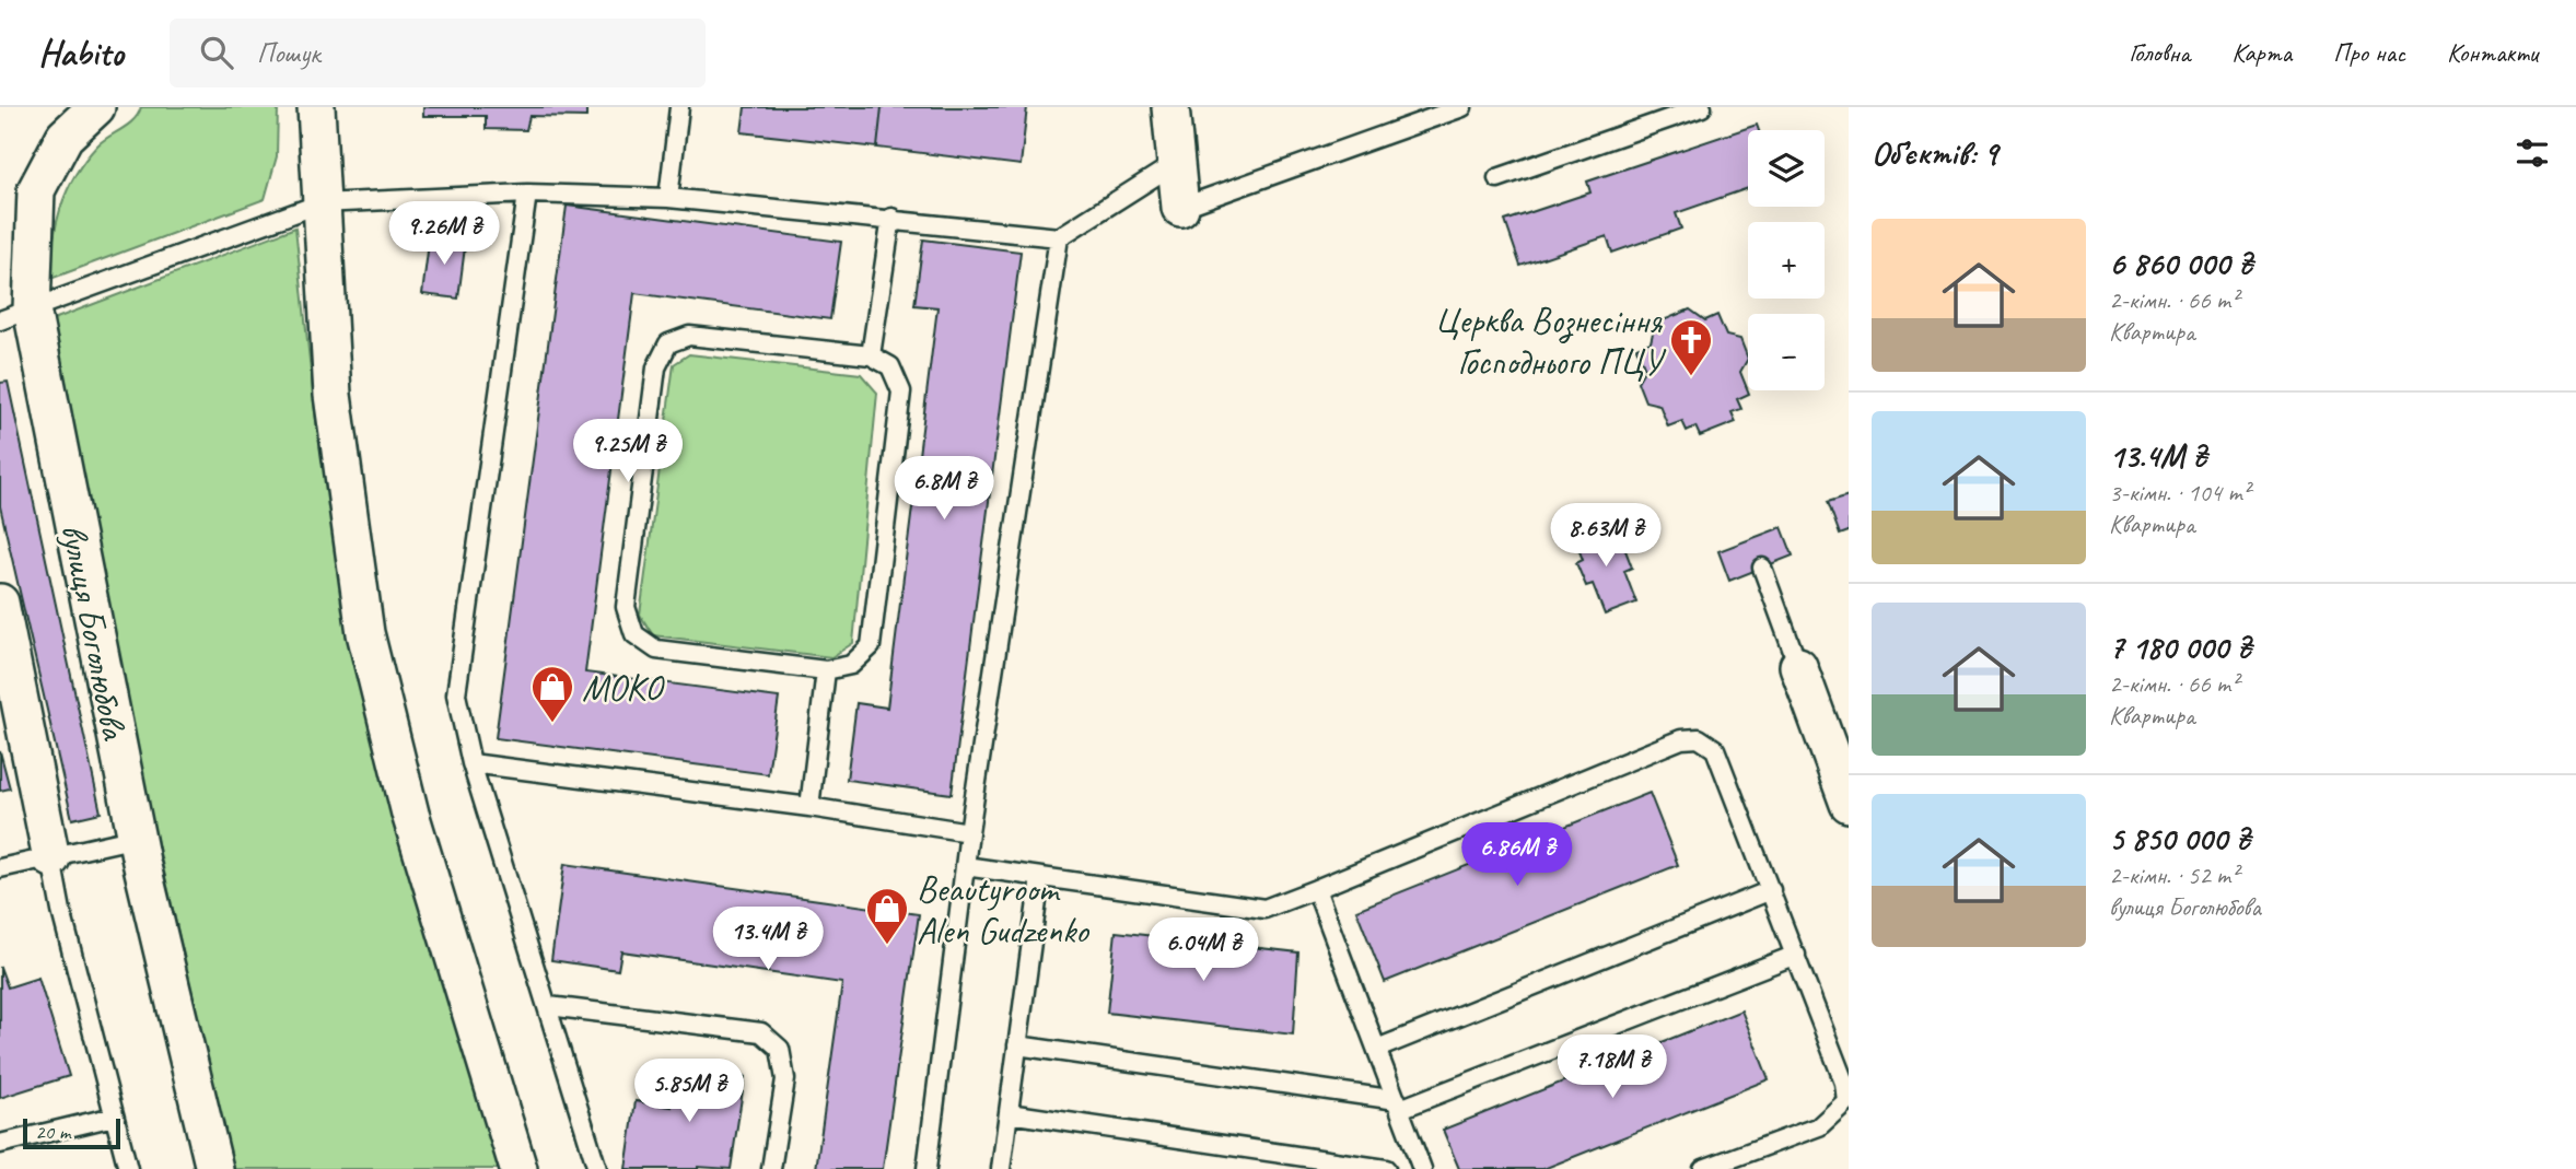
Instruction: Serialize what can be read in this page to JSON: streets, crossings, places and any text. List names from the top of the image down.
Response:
{
  "streets": {
    "street": ["вулиця Боголюбова"]
  },
  "places": {
    "church": ["Церква Вознесіння Господнього ПЦУ"],
    "shop": ["МОКО", "Beautyroom Alen Gudzenko"]
  },
  "scale_bar": "20 m",
  "page": {
    "header": "Habito",
    "search": "Пошук",
    "nav": [
      "Головна",
      "Карта",
      "Про нас",
      "Контакти"
    ],
    "heading": "Об’єктів: 9",
    "map_buttons": ["+", "−"],
    "list": [
      {
        "name": "6 860 000 ₴",
        "note": "2-кімн. · 66 m² · Квартира"
      },
      {
        "name": "13.4M ₴",
        "note": "3-кімн. · 104 m² · Квартира"
      },
      {
        "name": "7 180 000 ₴",
        "note": "2-кімн. · 66 m² · Квартира"
      },
      {
        "name": "5 850 000 ₴",
        "note": "2-кімн. · 52 m² · вулиця Боголюбова"
      }
    ],
    "price": [
      "9.26M ₴",
      "9.25M ₴",
      "6.8M ₴",
      "8.63M ₴",
      "6.86M ₴",
      "13.4M ₴",
      "6.04M ₴",
      "7.18M ₴",
      "5.85M ₴"
    ],
    "scale": "20 m"
  }
}
